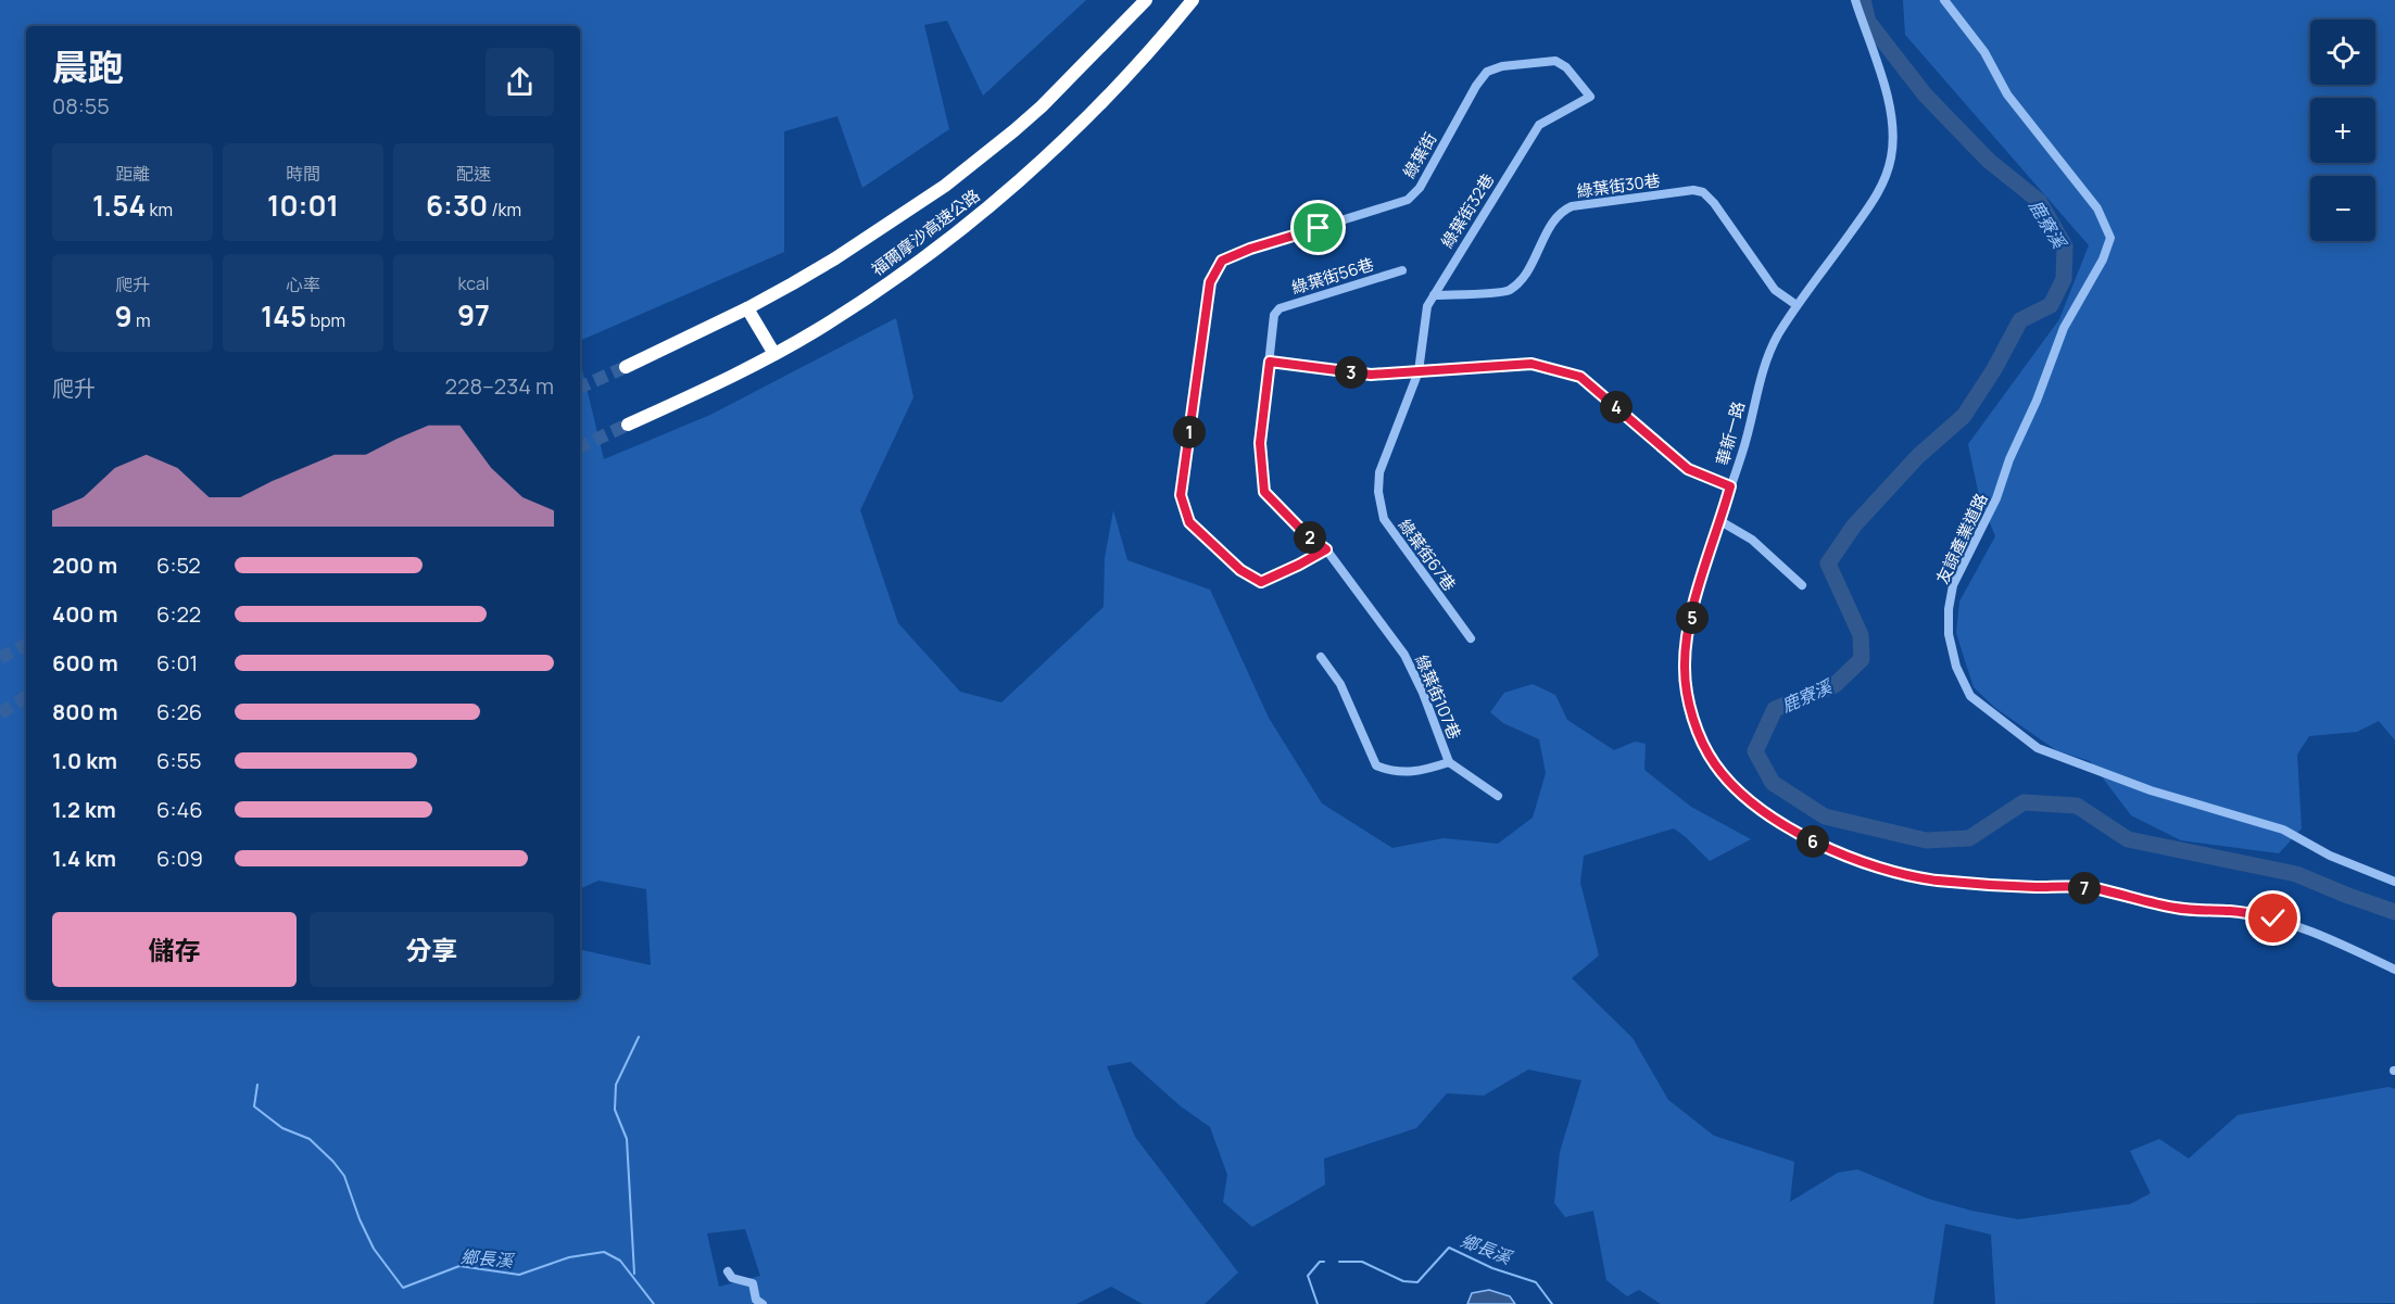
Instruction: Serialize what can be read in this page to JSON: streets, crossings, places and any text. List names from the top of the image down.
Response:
{
  "streets": {
    "highway": ["福爾摩沙高速公路"],
    "street": [
      "綠葉街",
      "綠葉街30巷",
      "綠葉街32巷",
      "綠葉街56巷",
      "華新一路",
      "友諒產業道路",
      "綠葉街67巷",
      "綠葉街107巷"
    ]
  },
  "crossings": [
    ["綠葉街", "綠葉街32巷"],
    ["綠葉街", "綠葉街107巷"],
    ["綠葉街30巷", "綠葉街32巷"],
    ["綠葉街30巷", "華新一路"],
    ["綠葉街32巷", "綠葉街67巷"]
  ],
  "water": ["鹿寮溪", "鄉長溪"],
  "page": {
    "map_buttons": ["+", "−"],
    "heading": ["晨跑", "08:55"],
    "stats": [
      ["距離", "1.54 km"],
      ["時間", "10:01"],
      ["配速", "6:30 /km"],
      ["爬升", "9 m"],
      ["心率", "145 bpm"],
      ["kcal", "97"]
    ],
    "pins": [
      "3",
      "4",
      "1",
      "2",
      "5",
      "6",
      "7"
    ],
    "chart": ["爬升", "228–234 m"],
    "list": [
      {
        "name": "200 m",
        "note": "6:52"
      },
      {
        "name": "400 m",
        "note": "6:22"
      },
      {
        "name": "600 m",
        "note": "6:01"
      },
      {
        "name": "800 m",
        "note": "6:26"
      },
      {
        "name": "1.0 km",
        "note": "6:55"
      },
      {
        "name": "1.2 km",
        "note": "6:46"
      },
      {
        "name": "1.4 km",
        "note": "6:09"
      }
    ],
    "buttons": ["儲存", "分享"]
  }
}
